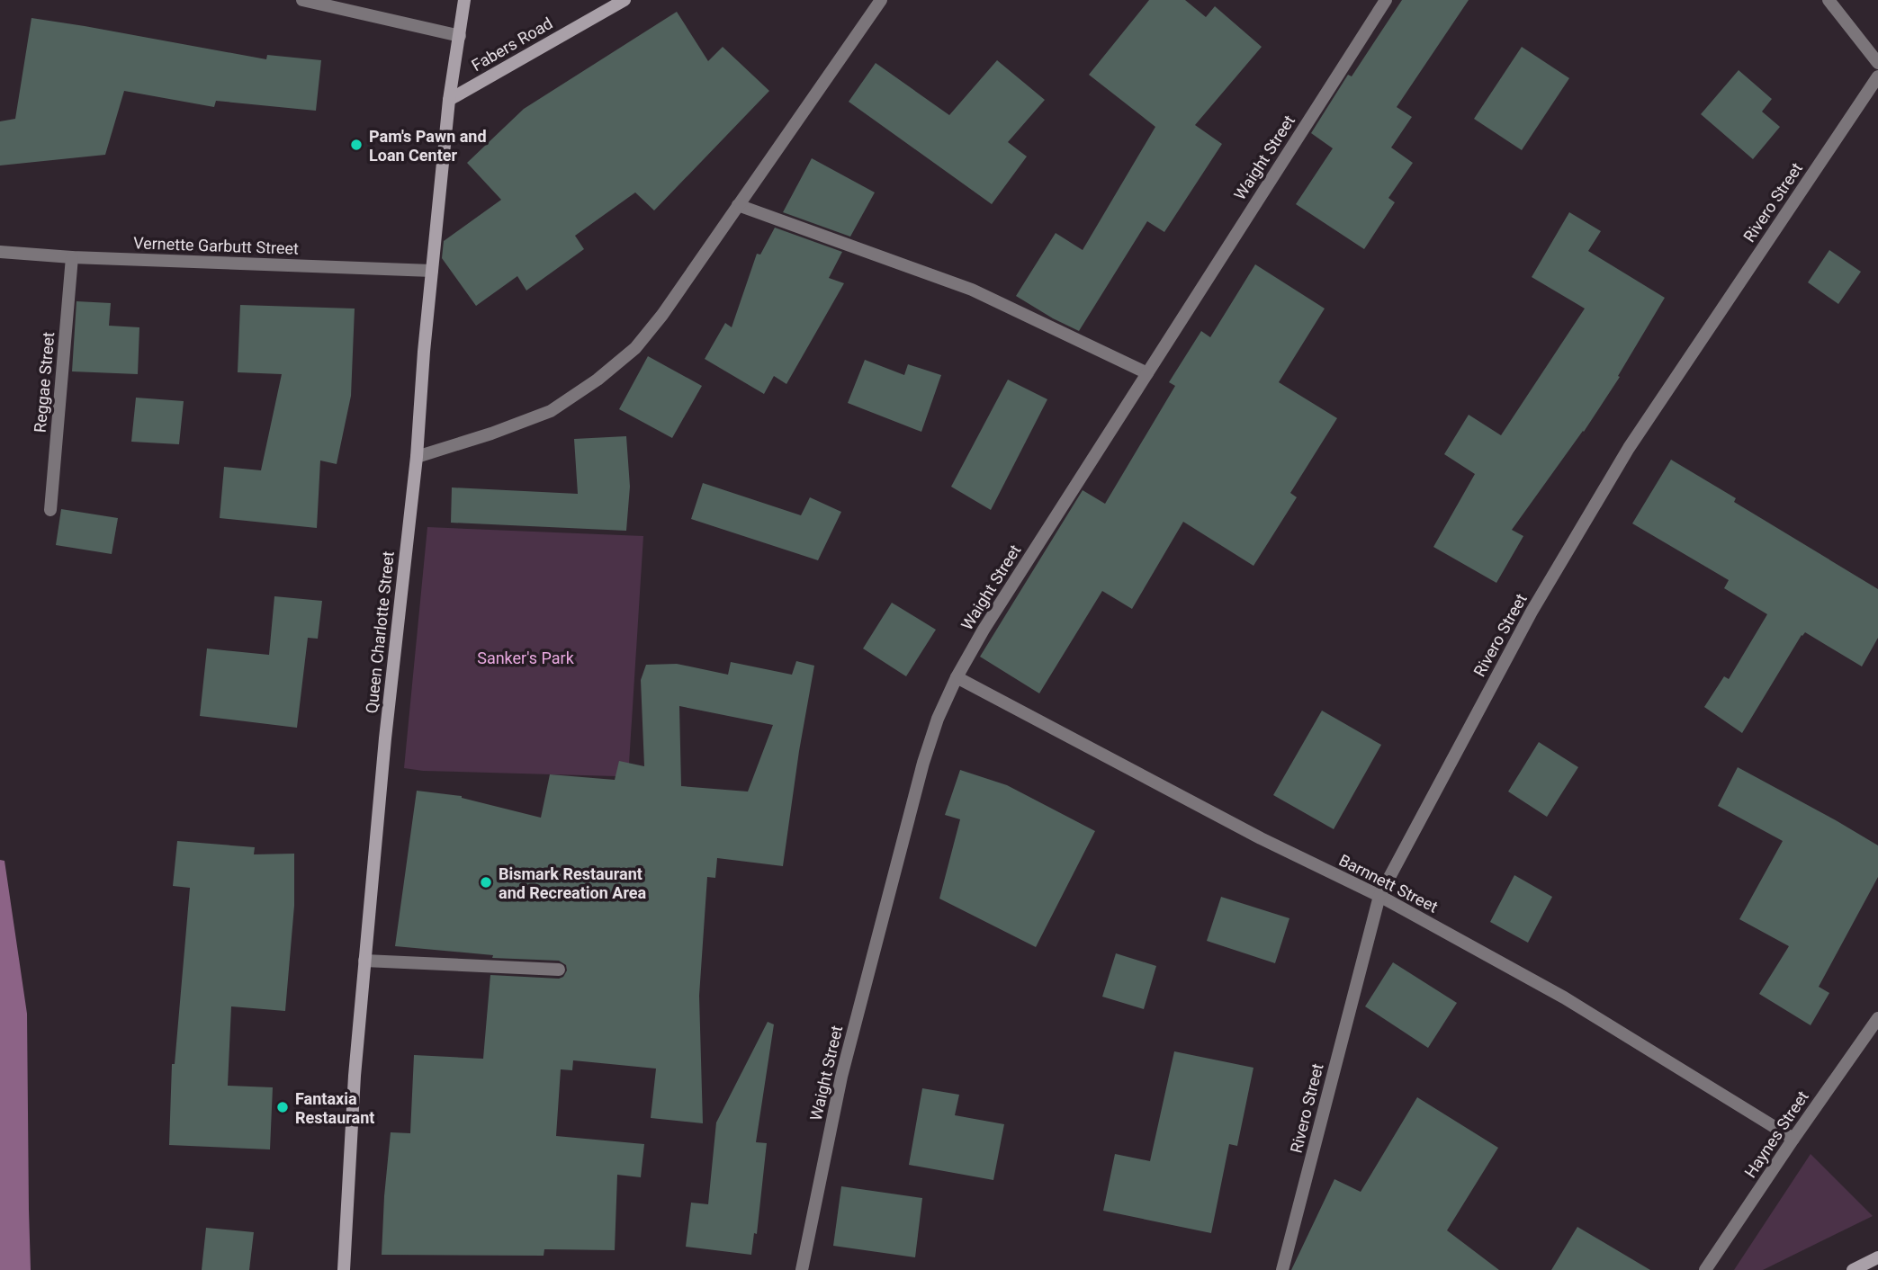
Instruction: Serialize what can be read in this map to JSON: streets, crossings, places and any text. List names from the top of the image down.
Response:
{
  "streets": {
    "main road": ["Fabers Road", "Queen Charlotte Street"],
    "street": [
      "Waight Street",
      "Rivero Street",
      "Vernette Garbutt Street",
      "Reggae Street",
      "Barnnett Street",
      "Haynes Street"
    ]
  },
  "crossings": [
    ["Fabers Road", "Queen Charlotte Street"],
    ["Waight Street", "Barnnett Street"],
    ["Rivero Street", "Barnnett Street"],
    ["Vernette Garbutt Street", "Reggae Street"],
    ["Vernette Garbutt Street", "Queen Charlotte Street"],
    ["Barnnett Street", "Haynes Street"]
  ],
  "parks": ["Sanker's Park"],
  "places": ["Pam's Pawn and Loan Center", "Bismark Restaurant and Recreation Area", "Fantaxia Restaurant"]
}
